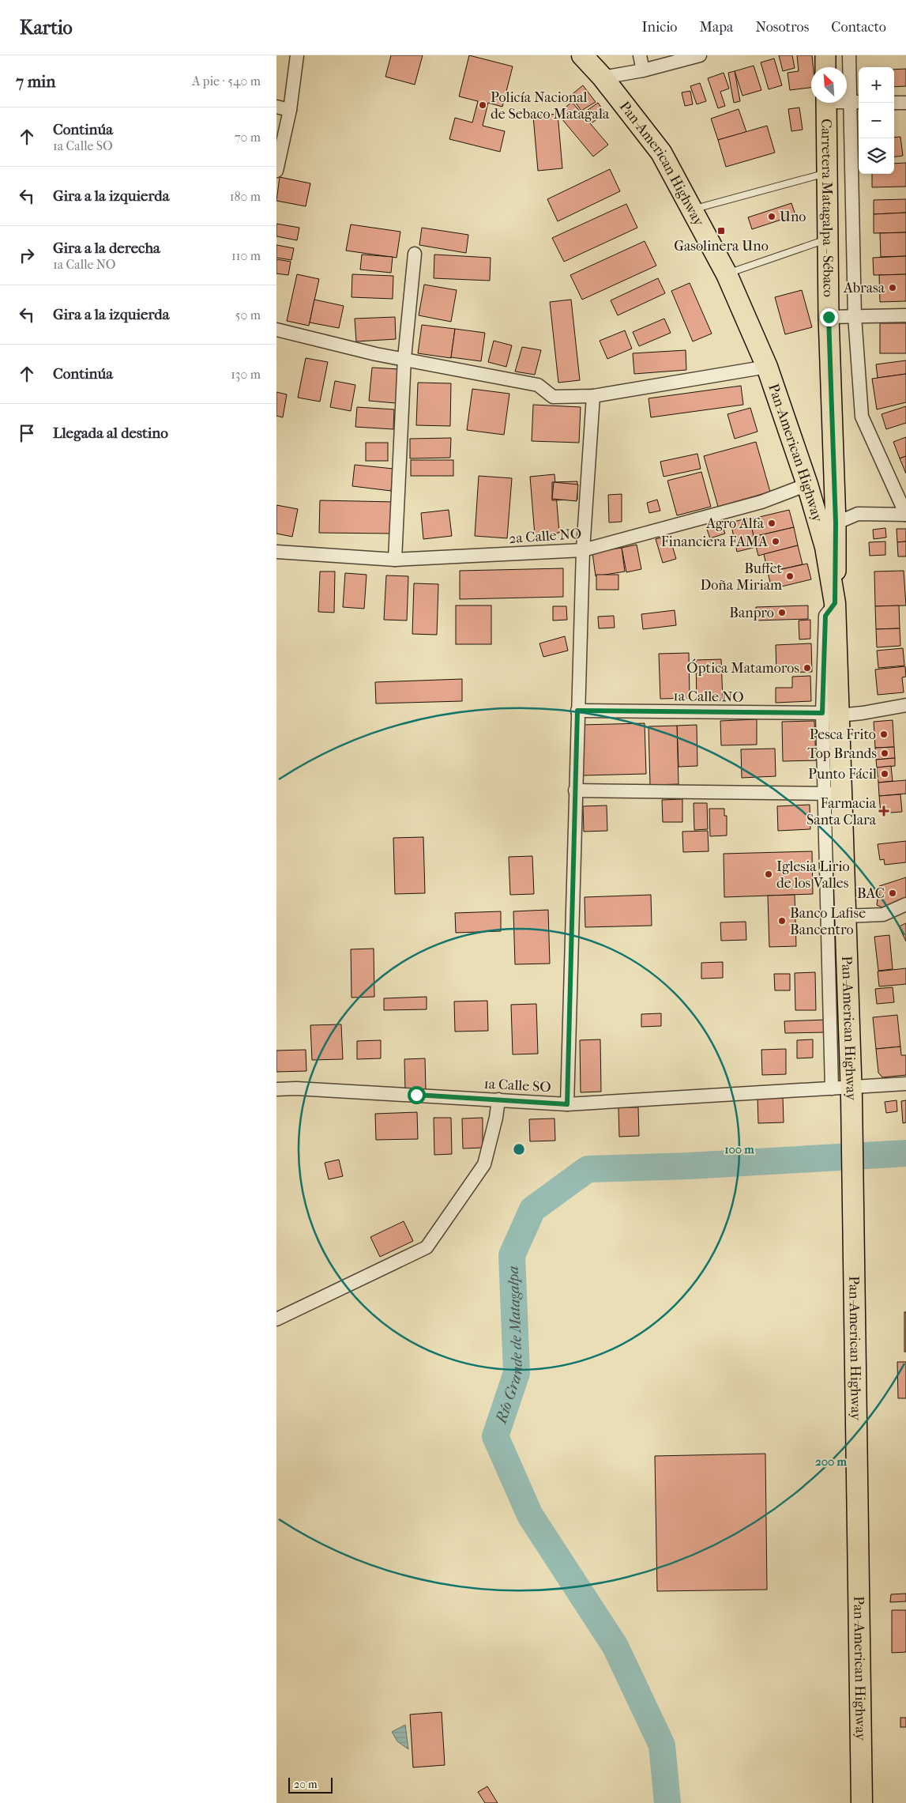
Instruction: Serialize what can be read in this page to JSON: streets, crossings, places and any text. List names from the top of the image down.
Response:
{
  "streets": {
    "highway": ["Pan-American Highway"],
    "main road": ["Carretera Matagalpa - Sébaco"],
    "street": ["2a Calle NO", "1a Calle NO", "1a Calle SO"]
  },
  "crossings": [
    ["Pan-American Highway", "Carretera Matagalpa - Sébaco"],
    ["Pan-American Highway", "2a Calle NO"],
    ["Pan-American Highway", "1a Calle NO"],
    ["Pan-American Highway", "1a Calle SO"]
  ],
  "water": ["Río Grande de Matagalpa"],
  "places": {
    "other": [
      "Policía Nacional de Sebaco Matagala",
      "Uno",
      "Abrasa",
      "Agro Alfa",
      "Financiera FAMA",
      "Buffet Doña Miriam",
      "Banpro",
      "Óptica Matamoros",
      "Pesca Frito",
      "Top Brands",
      "Punto Fácil",
      "Iglesia Lirio de los Valles",
      "BAC",
      "Banco Lafise Bancentro"
    ],
    "transit": ["Gasolinera Uno"],
    "health": ["Farmacia Santa Clara"]
  },
  "scale_bar": "20 m",
  "north": "top left",
  "page": {
    "header": "Kartio",
    "nav": [
      "Inicio",
      "Mapa",
      "Nosotros",
      "Contacto"
    ],
    "heading": ["7 min", "A pie · 540 m"],
    "map_buttons": ["+", "−"],
    "list": [
      ["Continúa", "1a Calle SO", "70 m"],
      ["Gira a la izquierda", "180 m"],
      ["Gira a la derecha", "1a Calle NO", "110 m"],
      ["Gira a la izquierda", "50 m"],
      ["Continúa", "130 m"],
      "Llegada al destino"
    ],
    "scale": "20 m"
  },
  "rings": ["100 m", "200 m"]
}
